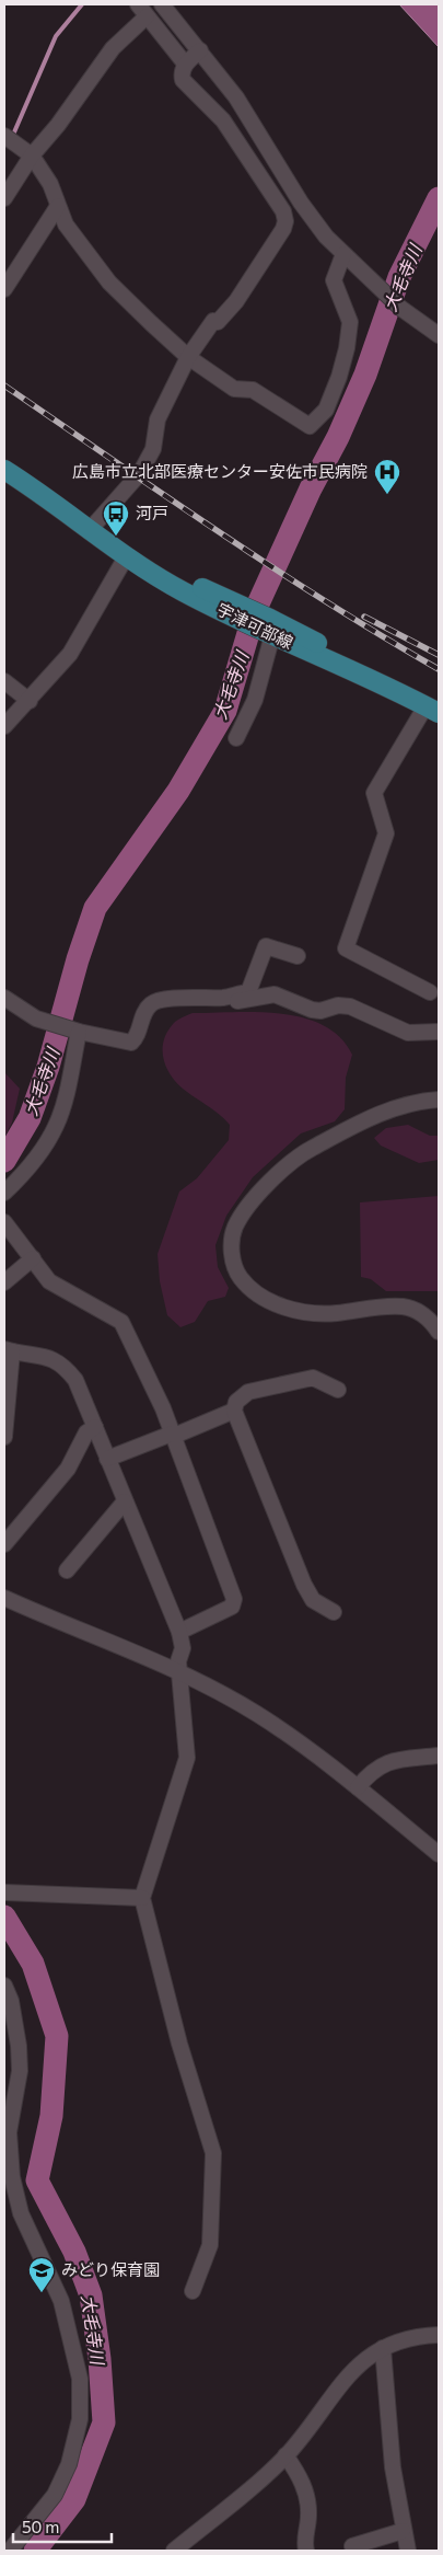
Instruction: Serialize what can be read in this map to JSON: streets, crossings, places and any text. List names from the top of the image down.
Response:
{
  "streets": {
    "main road": ["宇津可部線"]
  },
  "water": ["大毛寺川"],
  "places": {
    "hospital": ["広島市立北部医療センター安佐市民病院"],
    "bus stop": ["河戸"],
    "school or university": ["みどり保育園"]
  },
  "scale_bar": "50 m"
}
